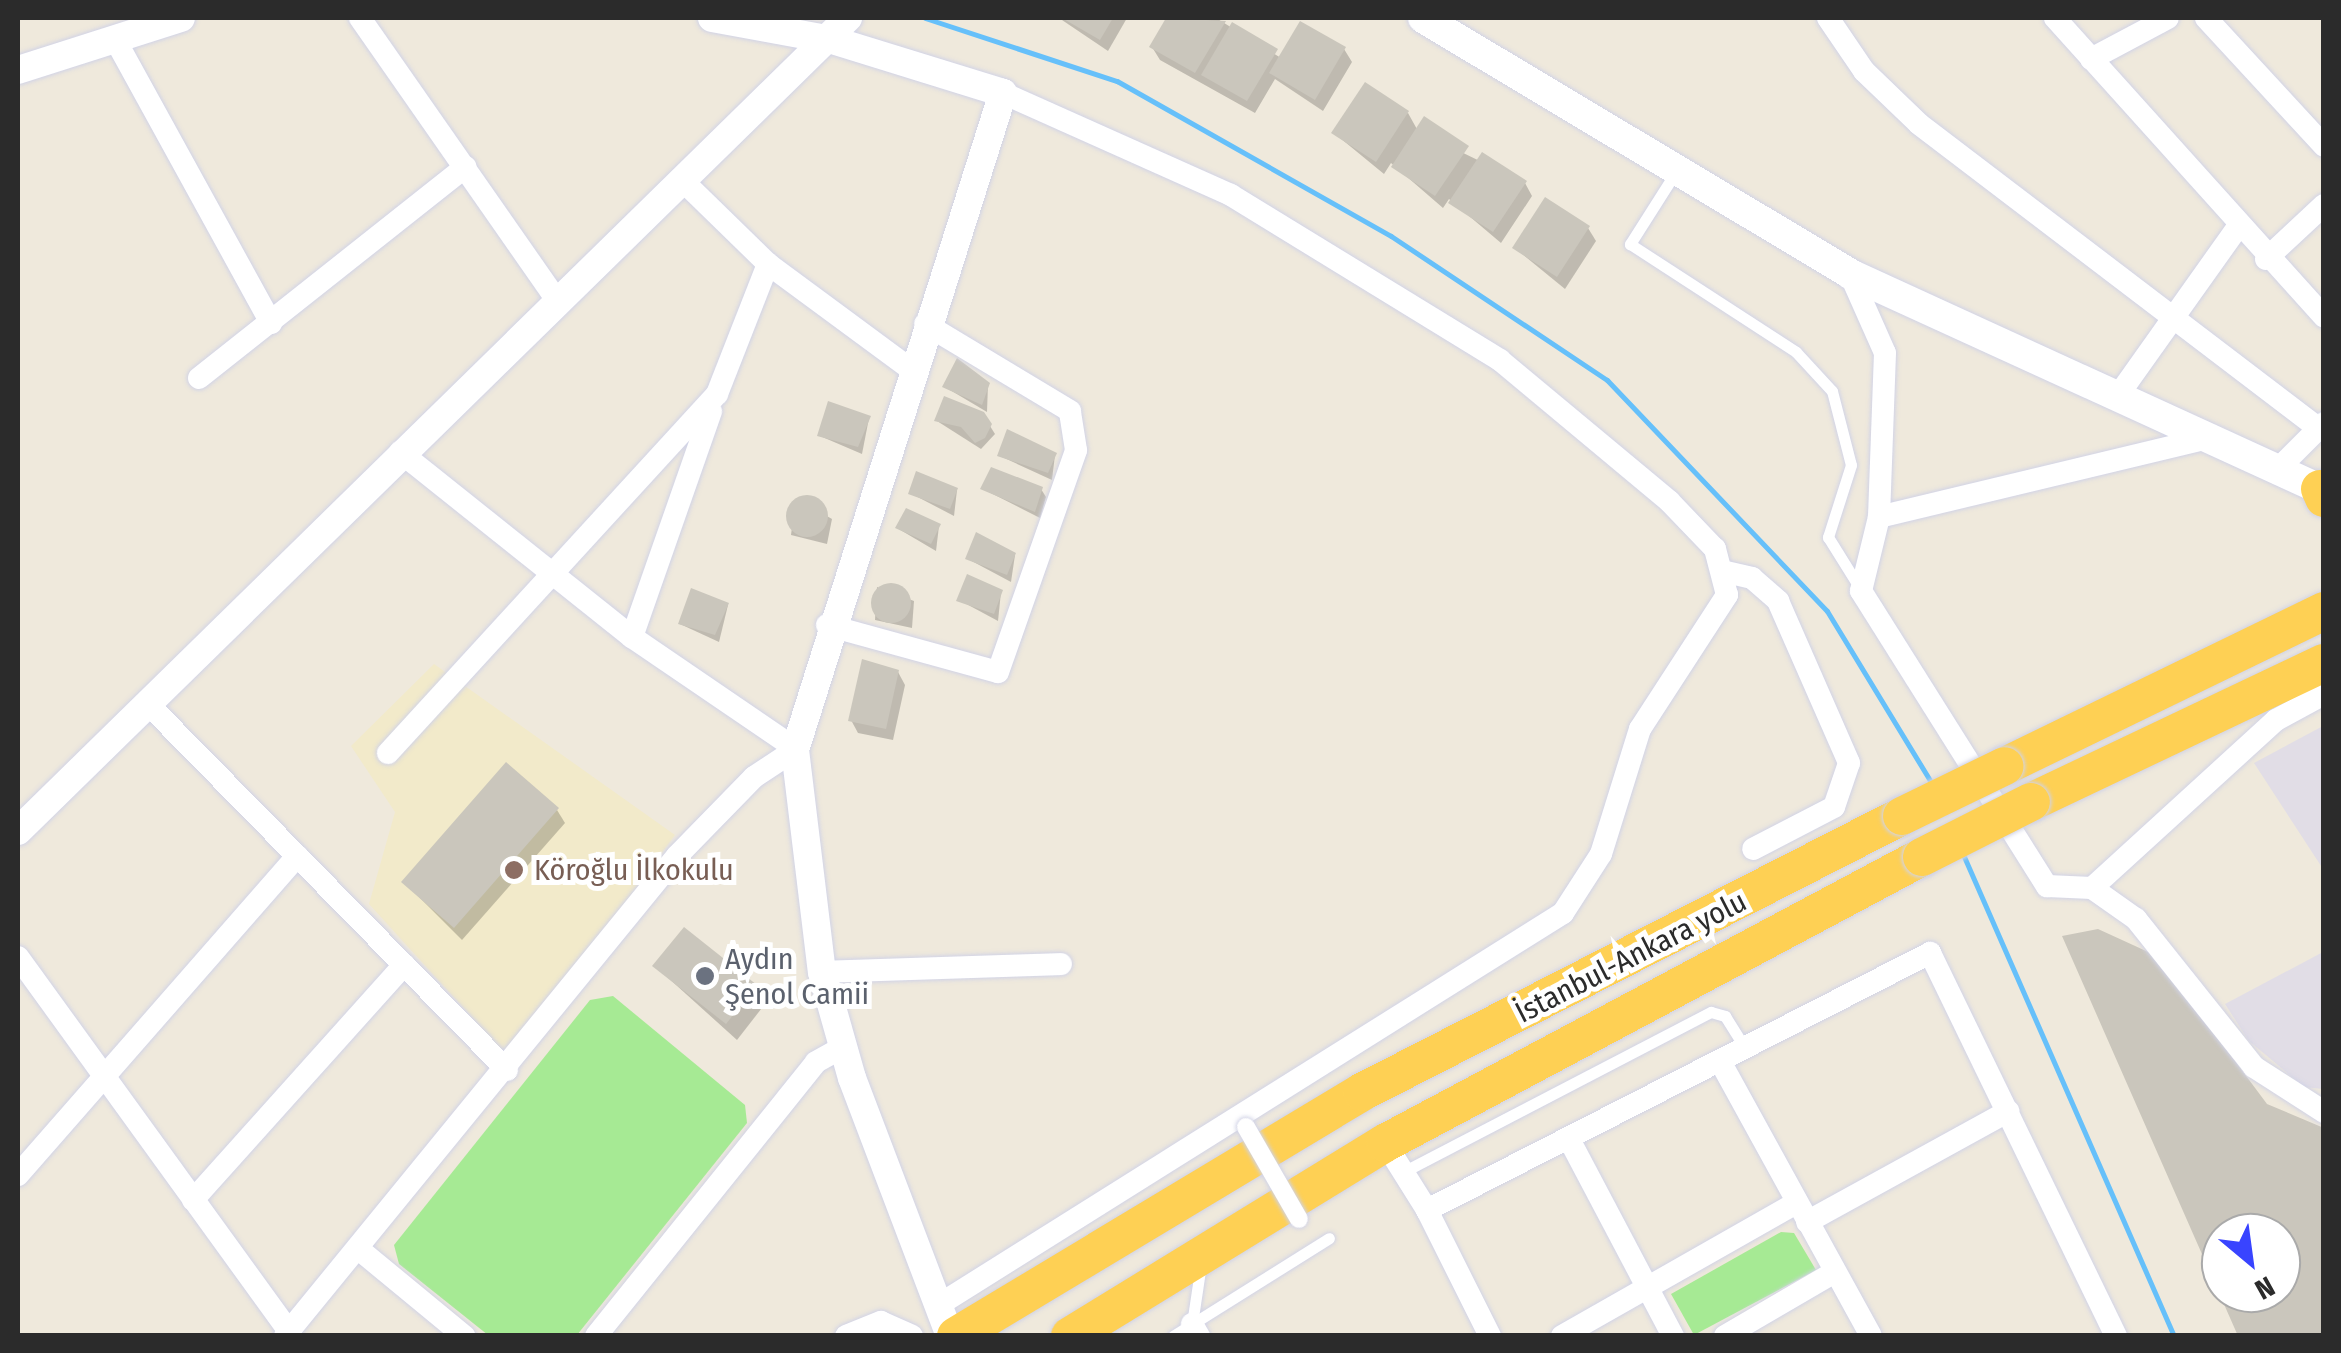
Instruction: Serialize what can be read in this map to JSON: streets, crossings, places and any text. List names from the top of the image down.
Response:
{
  "streets": {
    "highway": ["İstanbul-Ankara yolu"]
  },
  "places": ["Köroğlu İlkokulu", "Aydın Şenol Camii"],
  "north": "bottom right"
}
